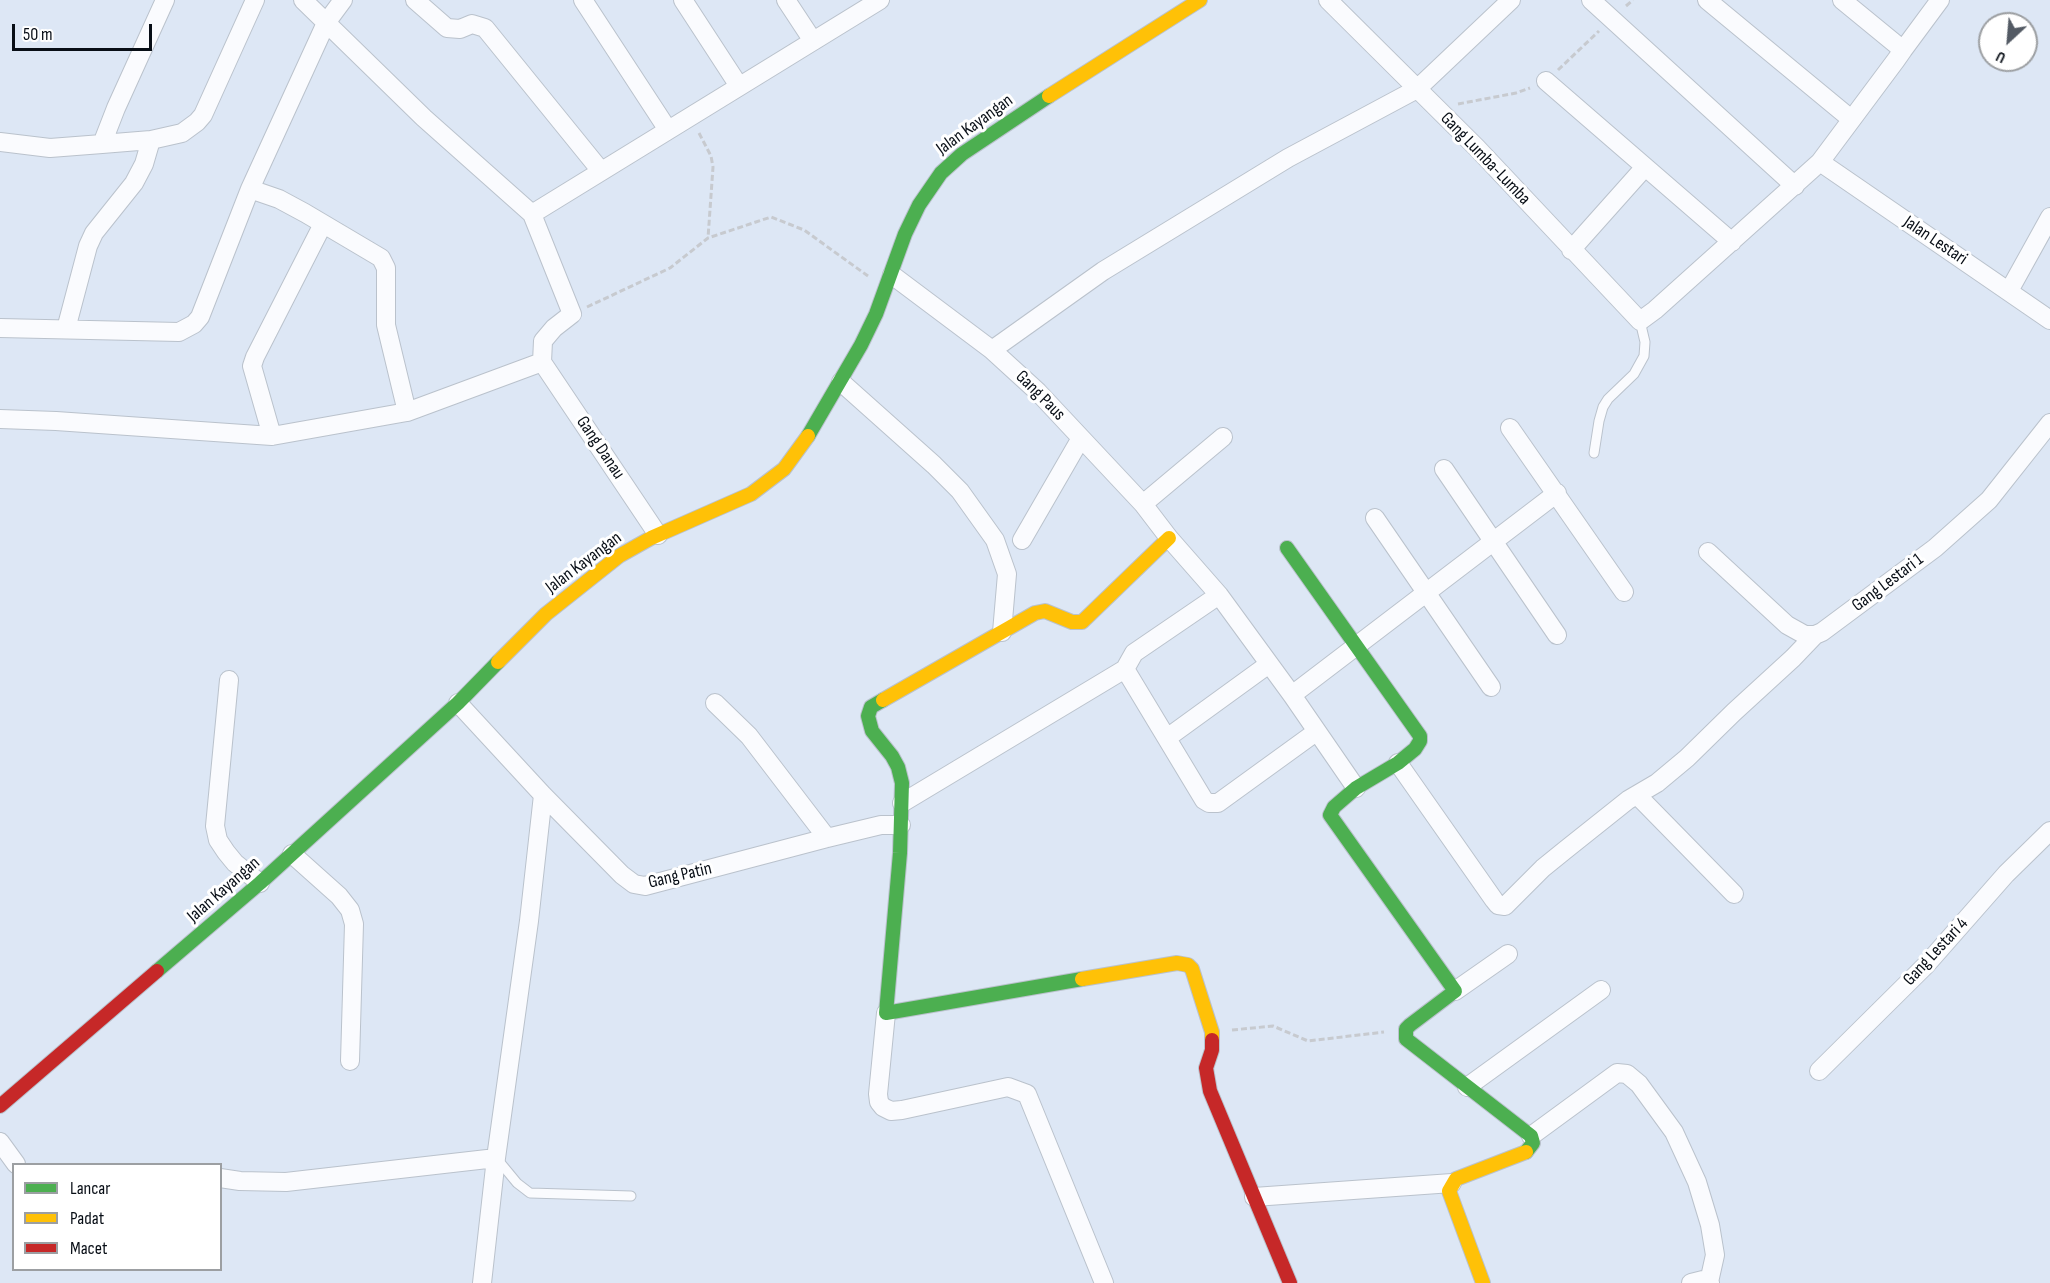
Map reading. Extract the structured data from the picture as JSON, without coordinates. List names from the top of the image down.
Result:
{
  "streets": {
    "street": [
      "Jalan Kayangan",
      "Gang Lumba-Lumba",
      "Jalan Lestari",
      "Gang Paus",
      "Gang Danau",
      "Gang Lestari 1",
      "Gang Patin",
      "Gang Lestari 4"
    ]
  },
  "crossings": [
    ["Jalan Kayangan", "Gang Paus"],
    ["Jalan Kayangan", "Gang Danau"],
    ["Jalan Kayangan", "Gang Patin"]
  ],
  "legend": ["Lancar", "Padat", "Macet"],
  "scale_bar": "50 m",
  "north": "bottom left"
}
